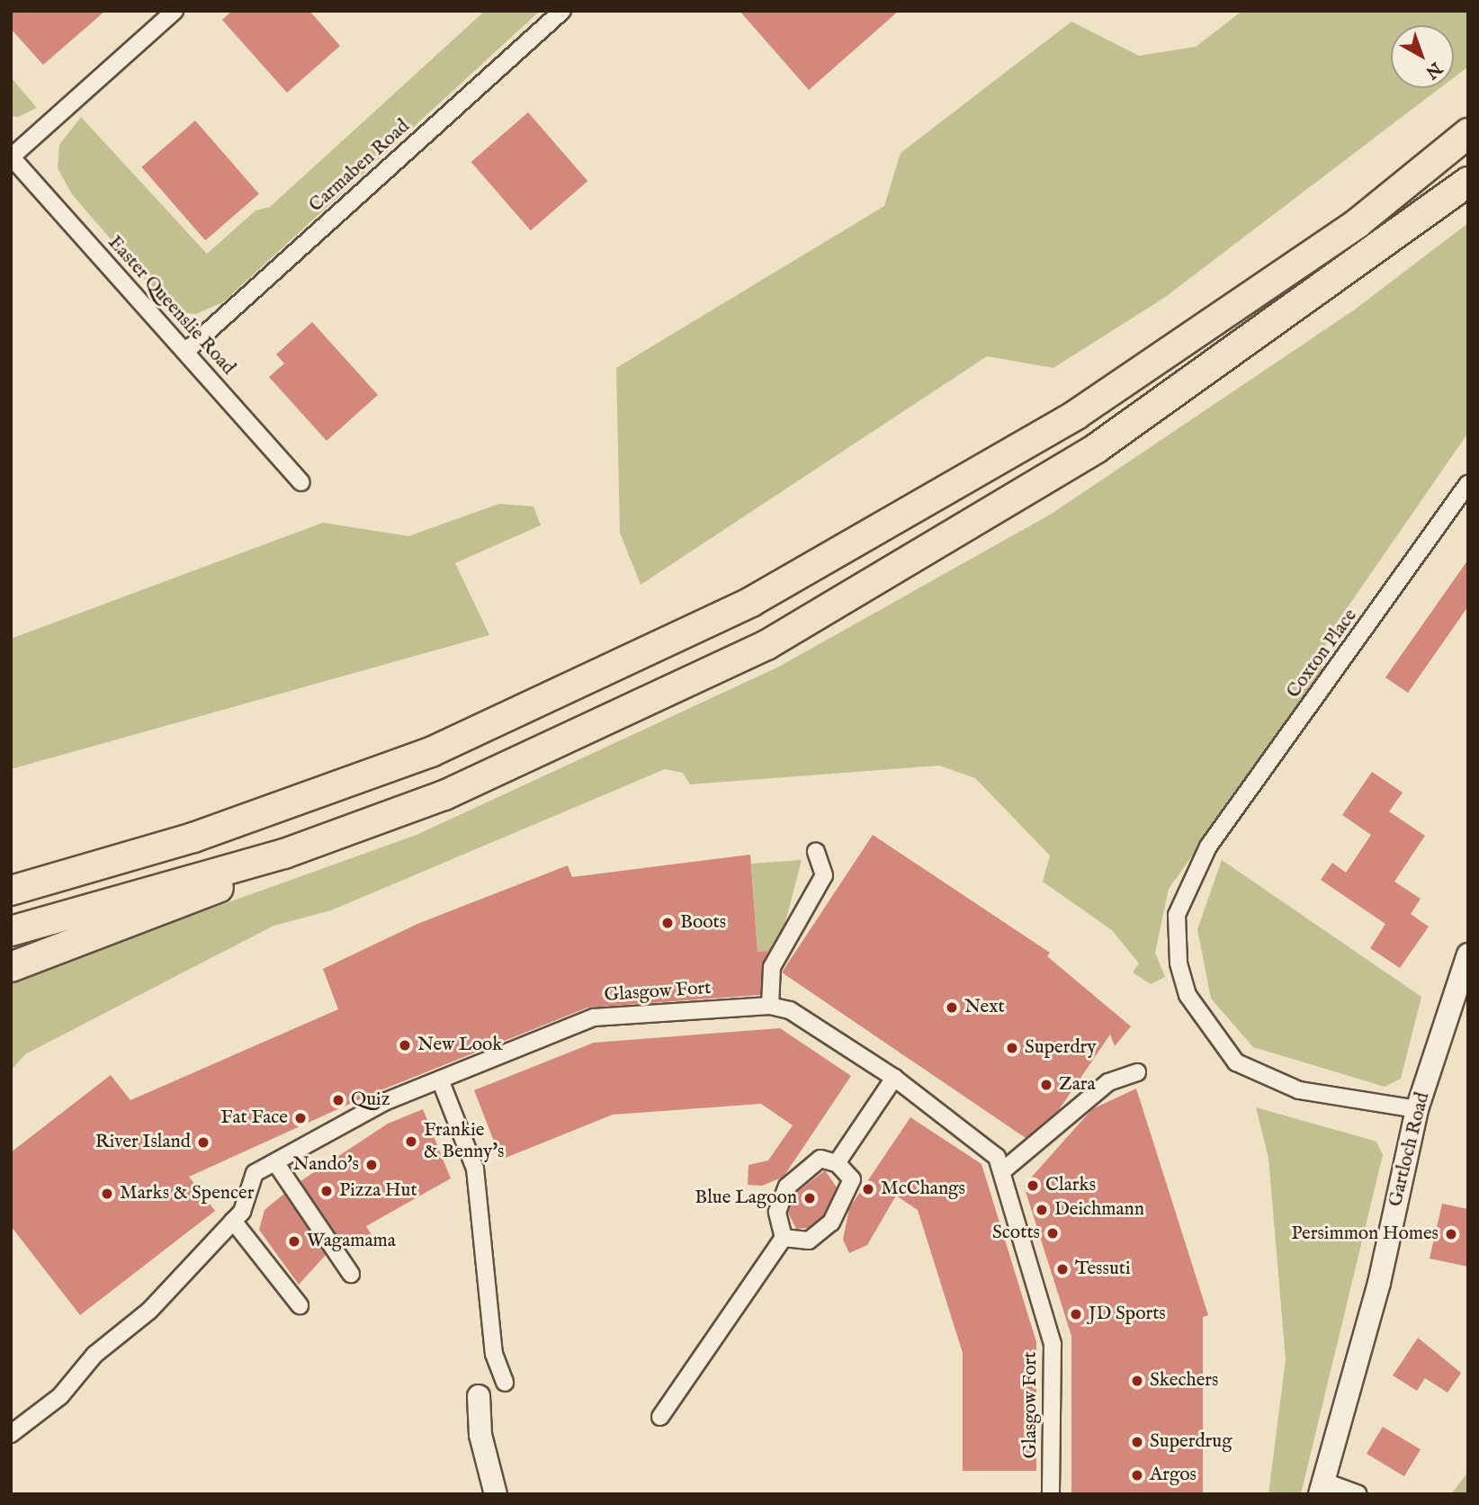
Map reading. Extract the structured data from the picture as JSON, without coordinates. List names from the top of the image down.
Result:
{
  "streets": {
    "main road": ["Gartloch Road"],
    "street": [
      "Carmaben Road",
      "Easter Queenslie Road",
      "Coxton Place",
      "Glasgow Fort"
    ]
  },
  "crossings": [
    ["Carmaben Road", "Easter Queenslie Road"],
    ["Coxton Place", "Gartloch Road"]
  ],
  "places": [
    "Boots",
    "Next",
    "New Look",
    "Superdry",
    "Zara",
    "Quiz",
    "Fat Face",
    "Frankie & Benny's",
    "River Island",
    "Nando's",
    "Clarks",
    "McChangs",
    "Pizza Hut",
    "Marks & Spencer",
    "Blue Lagoon",
    "Deichmann",
    "Scotts",
    "Persimmon Homes",
    "Wagamama",
    "Tessuti",
    "JD Sports",
    "Skechers",
    "Superdrug",
    "Argos"
  ],
  "north": "bottom right"
}
